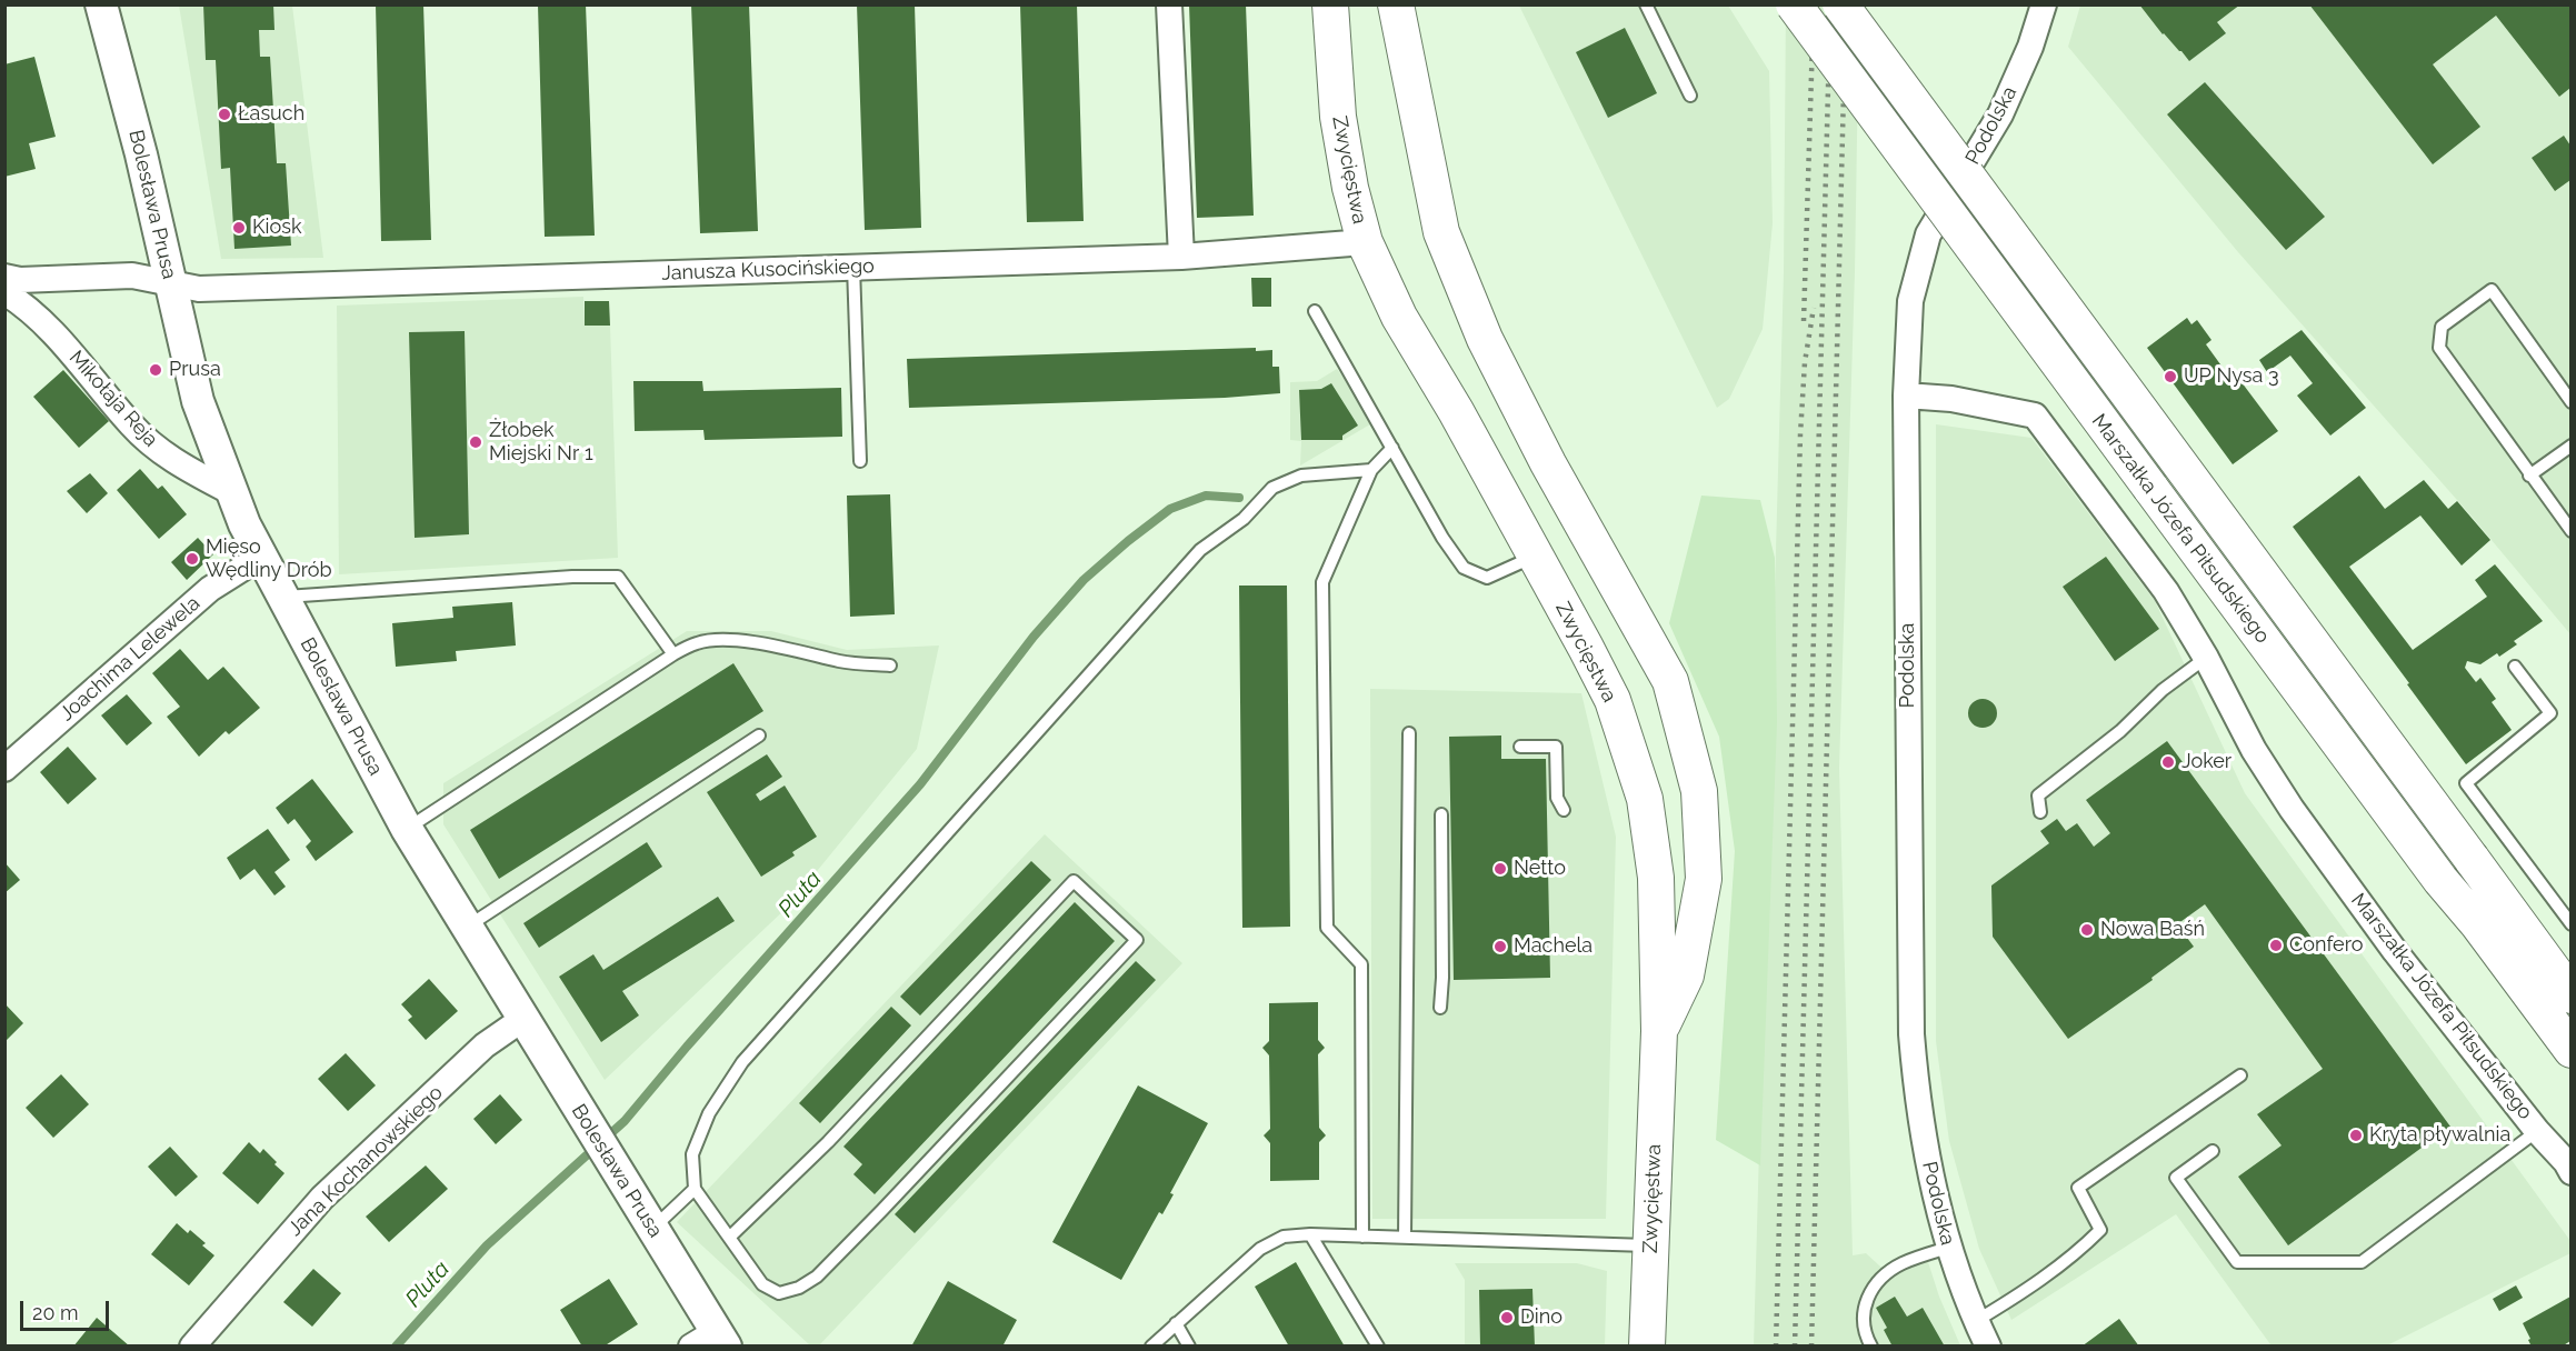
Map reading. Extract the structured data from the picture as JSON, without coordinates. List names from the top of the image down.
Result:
{
  "streets": {
    "main road": ["Zwycięstwa", "Marszałka Józefa Piłsudskiego"],
    "street": [
      "Podolska",
      "Bolesława Prusa",
      "Janusza Kusocińskiego",
      "Mikołaja Reja",
      "Joachima Lelewela",
      "Jana Kochanowskiego"
    ]
  },
  "crossings": [
    ["Podolska", "Marszałka Józefa Piłsudskiego"],
    ["Zwycięstwa", "Janusza Kusocińskiego"],
    ["Bolesława Prusa", "Janusza Kusocińskiego"],
    ["Bolesława Prusa", "Mikołaja Reja"],
    ["Bolesława Prusa", "Joachima Lelewela"],
    ["Bolesława Prusa", "Jana Kochanowskiego"]
  ],
  "water": ["Pluta"],
  "places": [
    "Łasuch",
    "Kiosk",
    "Prusa",
    "UP Nysa 3",
    "Żłobek Miejski Nr 1",
    "Mięso Wędliny Drób",
    "Joker",
    "Netto",
    "Nowa Baśń",
    "Confero",
    "Machela",
    "Kryta pływalnia",
    "Dino"
  ],
  "scale_bar": "20 m"
}
